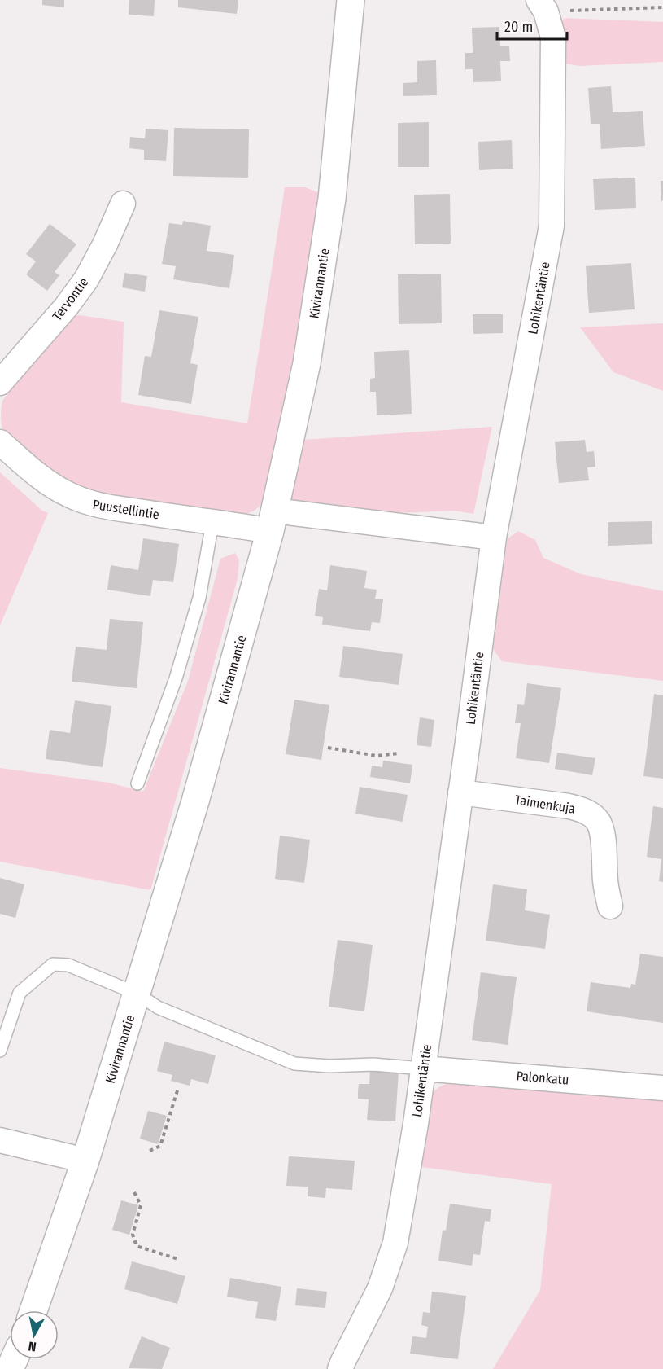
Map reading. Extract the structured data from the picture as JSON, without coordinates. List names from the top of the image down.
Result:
{
  "streets": {
    "street": [
      "Kivirannantie",
      "Lohikentäntie",
      "Tervontie",
      "Puustellintie",
      "Taimenkuja",
      "Palonkatu"
    ]
  },
  "crossings": [
    ["Kivirannantie", "Puustellintie"],
    ["Lohikentäntie", "Puustellintie"],
    ["Lohikentäntie", "Taimenkuja"],
    ["Lohikentäntie", "Palonkatu"]
  ],
  "scale_bar": "20 m",
  "north": "bottom"
}
